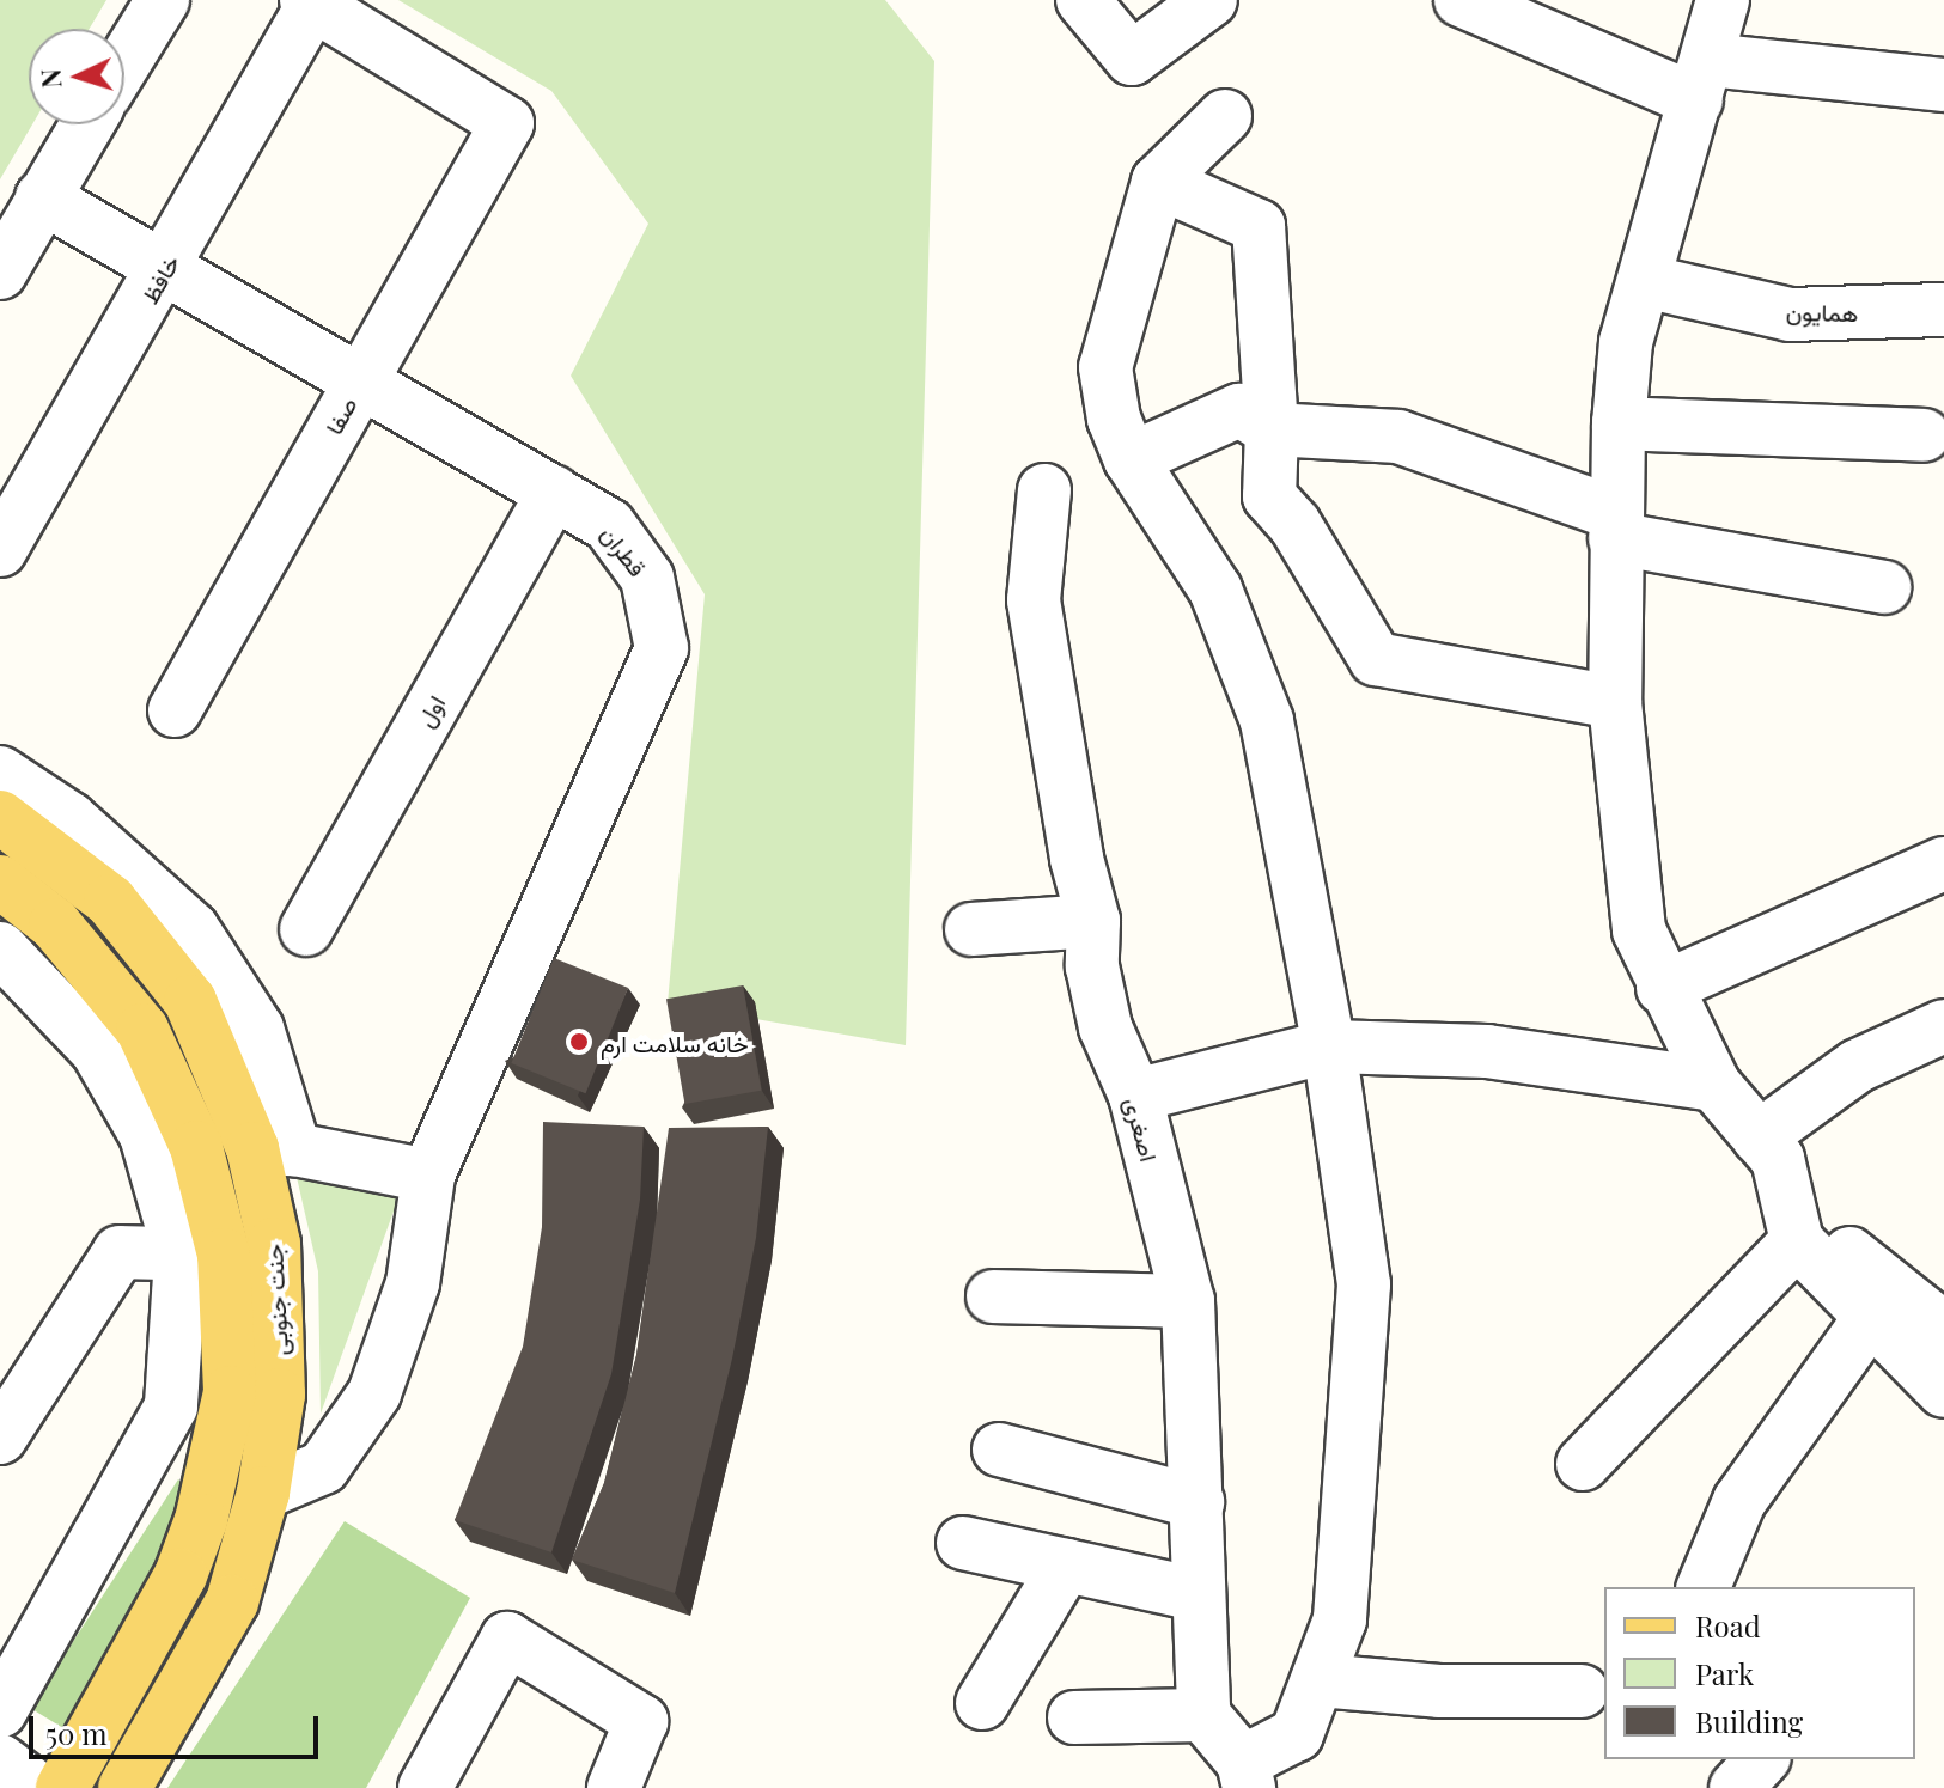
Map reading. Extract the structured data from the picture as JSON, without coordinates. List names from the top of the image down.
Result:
{
  "streets": {
    "main road": ["جنت جنوبی"],
    "street": [
      "خافظ",
      "همایون",
      "صفا",
      "قطران",
      "اول",
      "اصغری"
    ]
  },
  "crossings": [
    ["خافظ", "صفا"],
    ["خافظ", "قطران"],
    ["صفا", "قطران"],
    ["قطران", "اول"],
    ["قطران", "جنت جنوبی"]
  ],
  "places": ["خانه سلامت ارم"],
  "legend": ["Road", "Park", "Building"],
  "scale_bar": "50 m",
  "north": "left"
}
